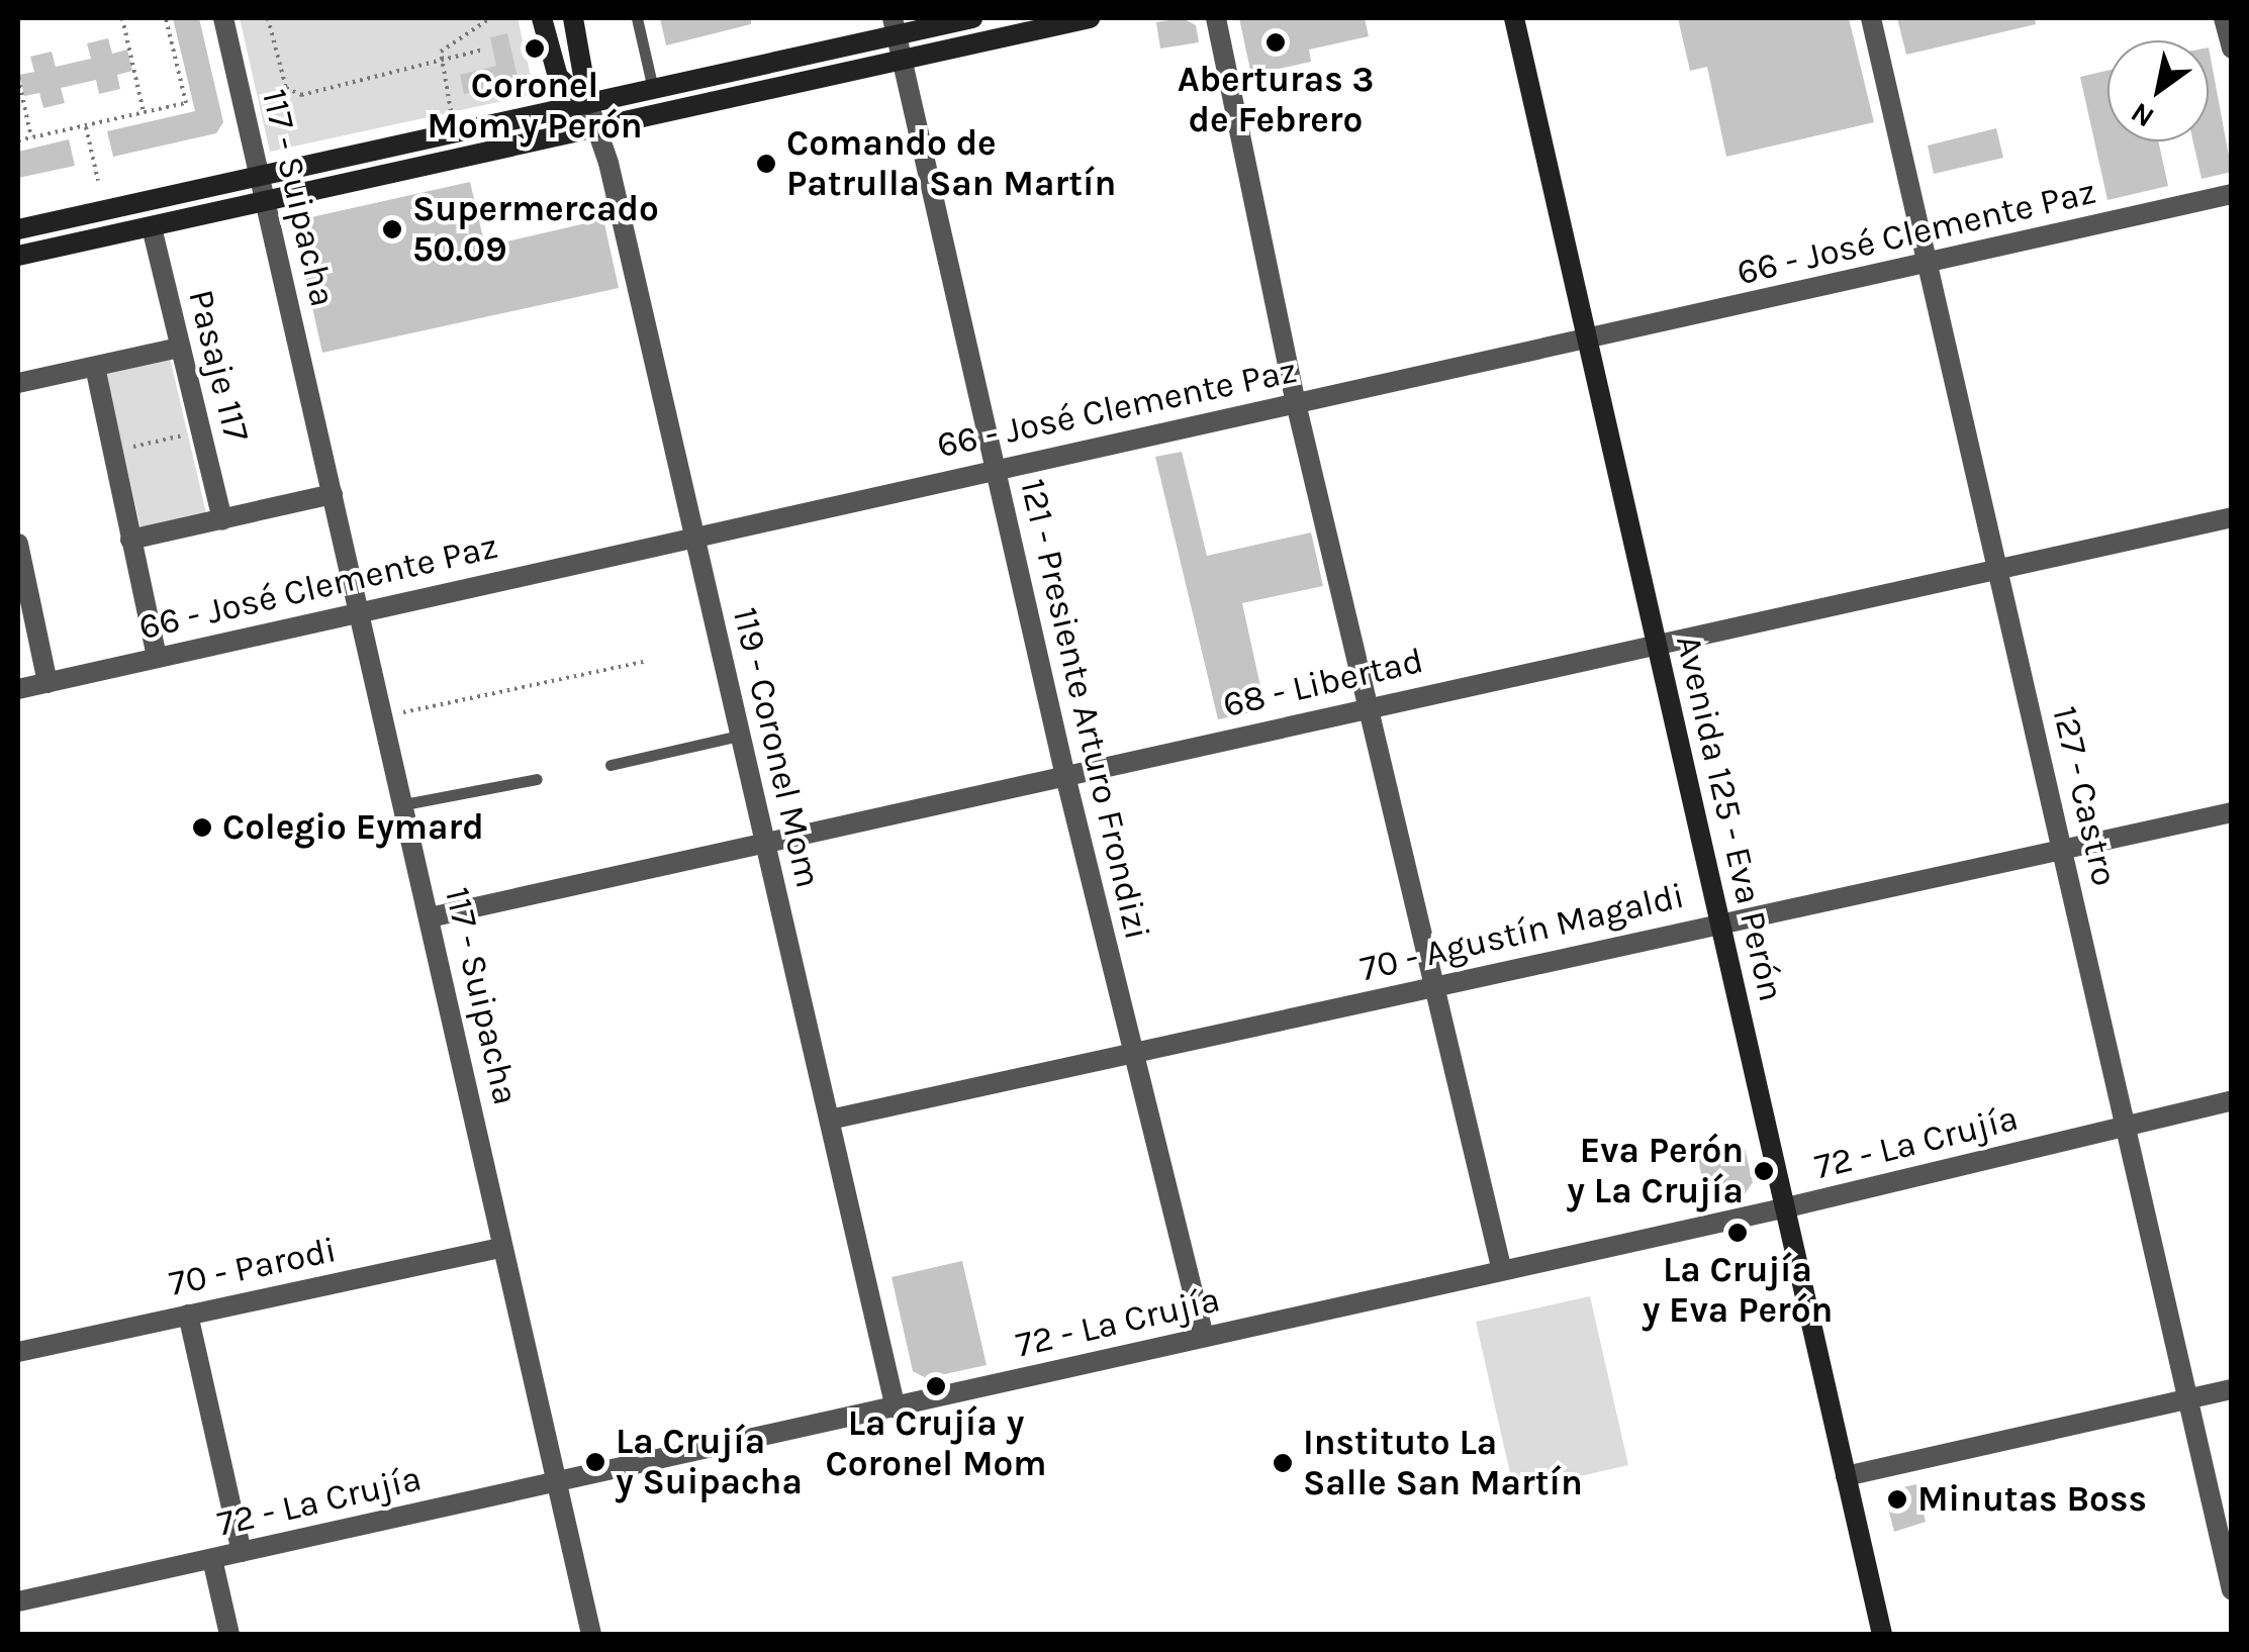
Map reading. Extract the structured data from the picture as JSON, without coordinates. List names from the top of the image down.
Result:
{
  "streets": {
    "main road": ["119 - Coronel Mom", "Avenida 125 - Eva Perón"],
    "street": [
      "117 - Suipacha",
      "66 - José Clemente Paz",
      "Pasaje 117",
      "68 - Libertad",
      "121 - Presiente Arturo Frondizi",
      "127 - Castro",
      "70 - Agustín Magaldi",
      "72 - La Crujía",
      "70 - Parodi"
    ]
  },
  "crossings": [
    ["117 - Suipacha", "66 - José Clemente Paz"],
    ["117 - Suipacha", "68 - Libertad"],
    ["117 - Suipacha", "72 - La Crujía"],
    ["117 - Suipacha", "70 - Parodi"],
    ["66 - José Clemente Paz", "121 - Presiente Arturo Frondizi"],
    ["66 - José Clemente Paz", "119 - Coronel Mom"],
    ["66 - José Clemente Paz", "127 - Castro"],
    ["66 - José Clemente Paz", "Avenida 125 - Eva Perón"],
    ["68 - Libertad", "121 - Presiente Arturo Frondizi"],
    ["68 - Libertad", "119 - Coronel Mom"],
    ["68 - Libertad", "127 - Castro"],
    ["68 - Libertad", "Avenida 125 - Eva Perón"],
    ["121 - Presiente Arturo Frondizi", "70 - Agustín Magaldi"],
    ["121 - Presiente Arturo Frondizi", "72 - La Crujía"],
    ["119 - Coronel Mom", "70 - Agustín Magaldi"],
    ["119 - Coronel Mom", "72 - La Crujía"],
    ["127 - Castro", "70 - Agustín Magaldi"],
    ["127 - Castro", "72 - La Crujía"],
    ["Avenida 125 - Eva Perón", "70 - Agustín Magaldi"],
    ["Avenida 125 - Eva Perón", "72 - La Crujía"]
  ],
  "places": [
    "Aberturas 3 de Febrero",
    "Coronel Mom y Perón",
    "Comando de Patrulla San Martín",
    "Supermercado 50.09",
    "Colegio Eymard",
    "Eva Perón y La Crujía",
    "La Crujía y Eva Perón",
    "La Crujía y Coronel Mom",
    "La Crujía y Suipacha",
    "Instituto La Salle San Martín",
    "Minutas Boss"
  ],
  "north": "bottom left"
}
